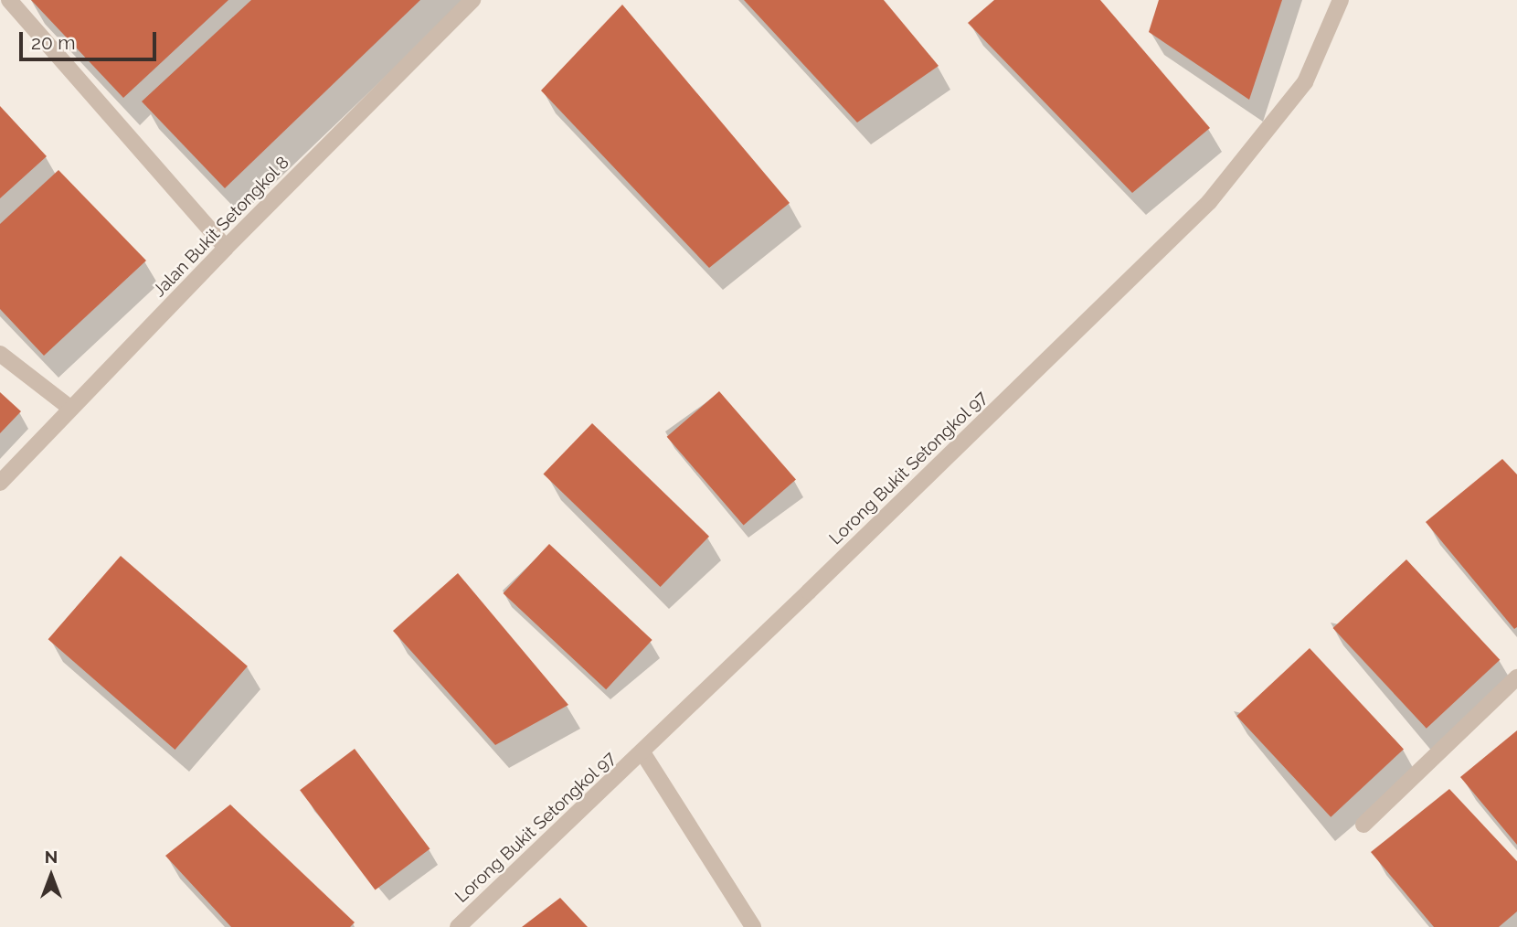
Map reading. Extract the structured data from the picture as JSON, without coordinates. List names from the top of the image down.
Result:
{
  "streets": {
    "street": ["Jalan Bukit Setongkol 8", "Lorong Bukit Setongkol 97"]
  },
  "scale_bar": "20 m",
  "north": "top"
}
